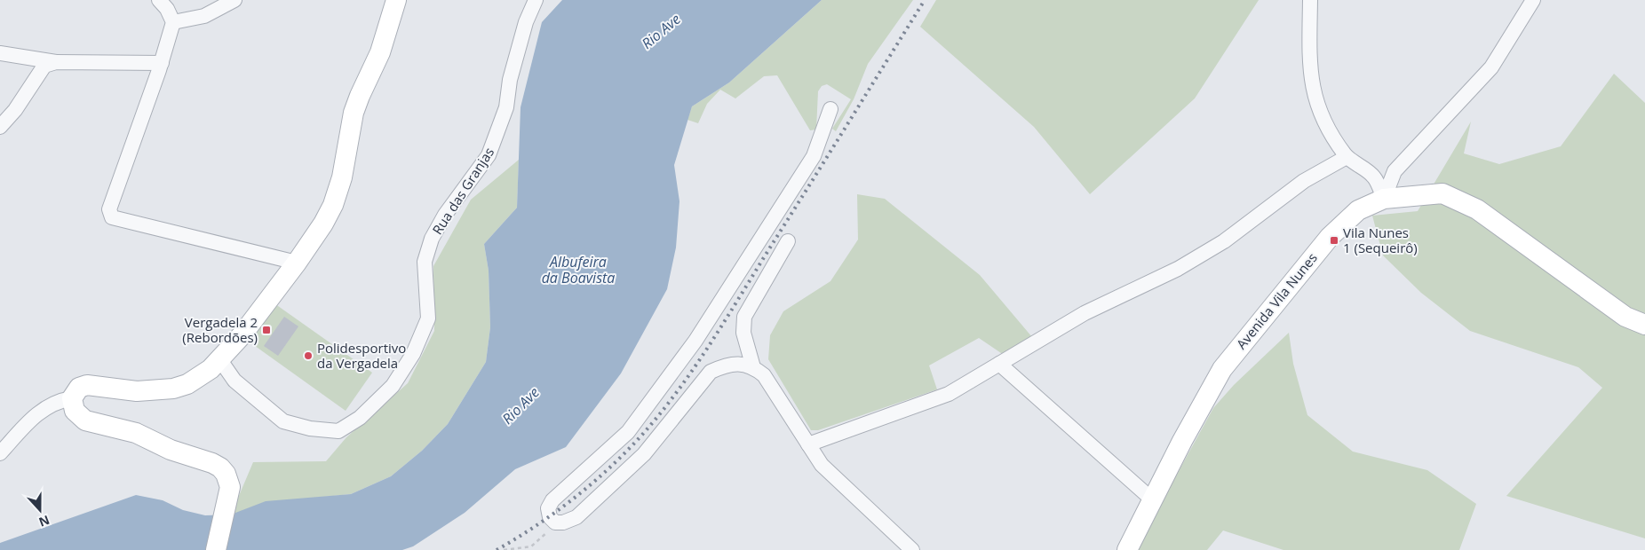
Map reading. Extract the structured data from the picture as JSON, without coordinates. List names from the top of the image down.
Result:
{
  "streets": {
    "main road": ["Avenida Vila Nunes"],
    "street": ["Rua das Granjas"]
  },
  "water": ["Rio Ave", "Albufeira da Boavista"],
  "places": {
    "transit": ["Vila Nunes 1 (Sequeirô)", "Vergadela 2 (Rebordões)"],
    "other": ["Polidesportivo da Vergadela"]
  },
  "north": "bottom"
}
